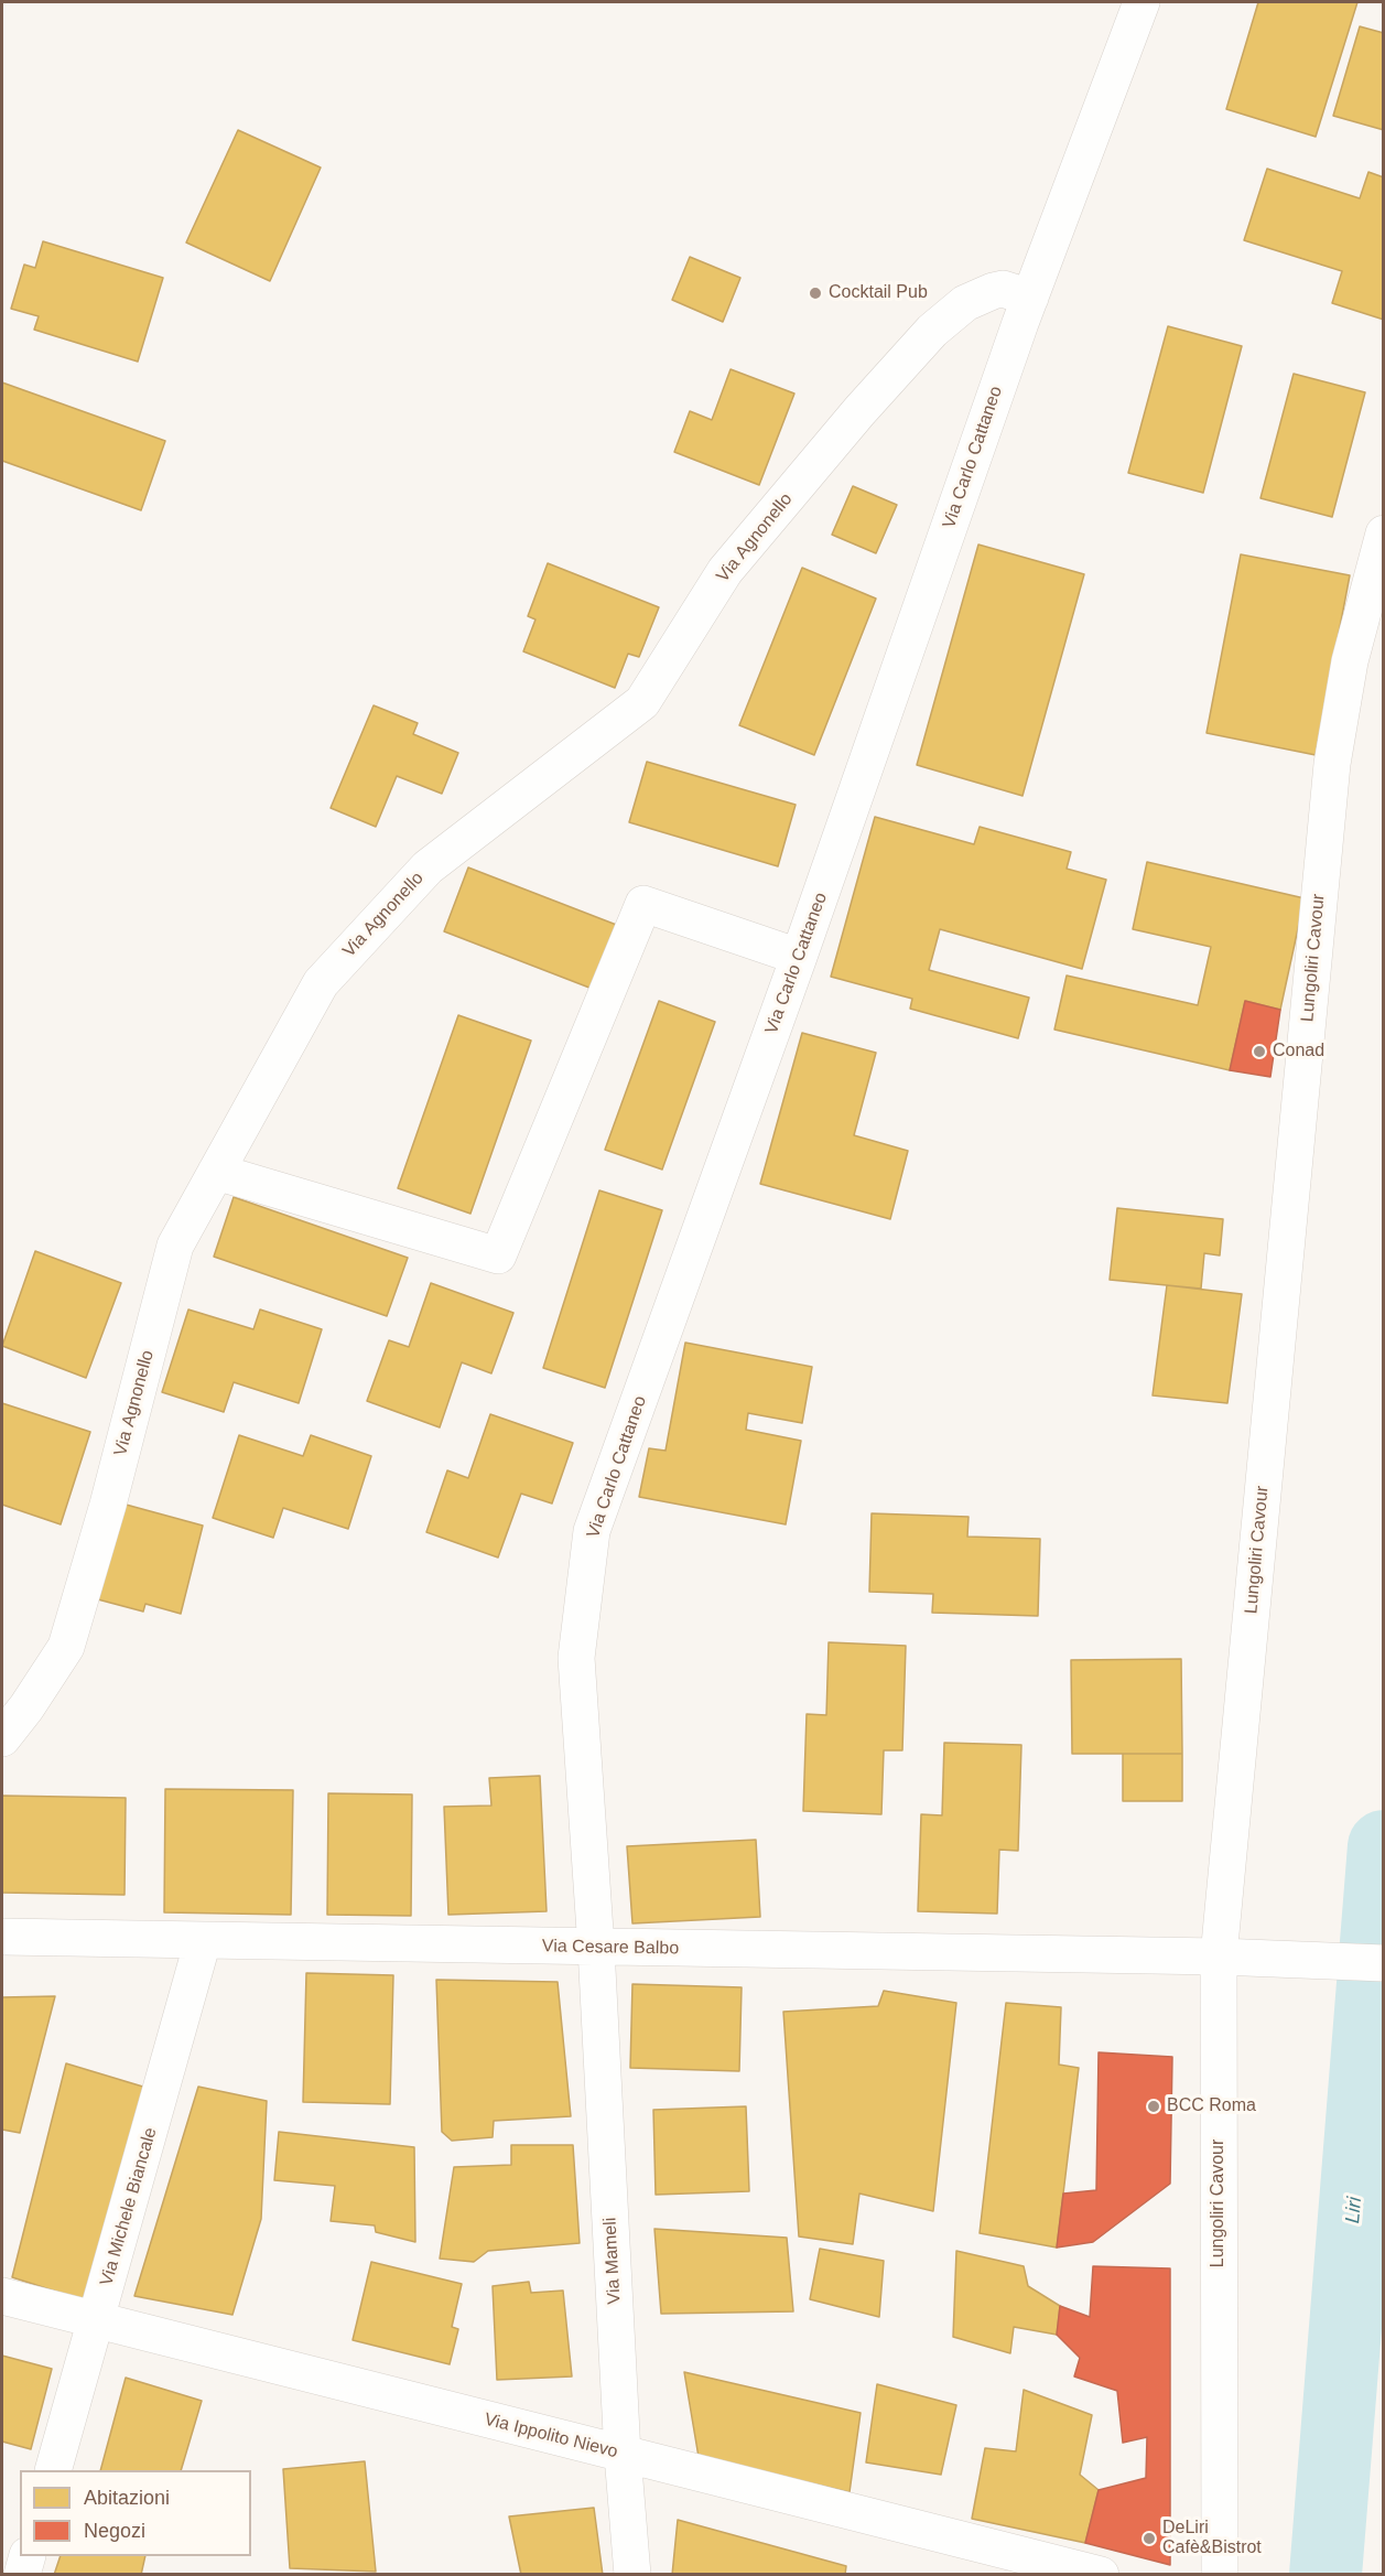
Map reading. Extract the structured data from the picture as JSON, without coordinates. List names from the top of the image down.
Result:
{
  "streets": {
    "street": [
      "Via Carlo Cattaneo",
      "Via Agnonello",
      "Lungoliri Cavour",
      "Via Cesare Balbo",
      "Via Michele Biancale",
      "Via Mameli",
      "Via Ippolito Nievo"
    ]
  },
  "crossings": [
    ["Via Carlo Cattaneo", "Via Agnonello"],
    ["Via Carlo Cattaneo", "Via Cesare Balbo"],
    ["Via Carlo Cattaneo", "Via Mameli"],
    ["Lungoliri Cavour", "Via Cesare Balbo"],
    ["Via Cesare Balbo", "Via Michele Biancale"],
    ["Via Cesare Balbo", "Via Mameli"],
    ["Via Michele Biancale", "Via Ippolito Nievo"],
    ["Via Mameli", "Via Ippolito Nievo"]
  ],
  "water": ["Liri"],
  "places": [
    "Cocktail Pub",
    "Conad",
    "BCC Roma",
    "DeLiri Cafè&Bistrot"
  ],
  "legend": ["Abitazioni", "Negozi"]
}
